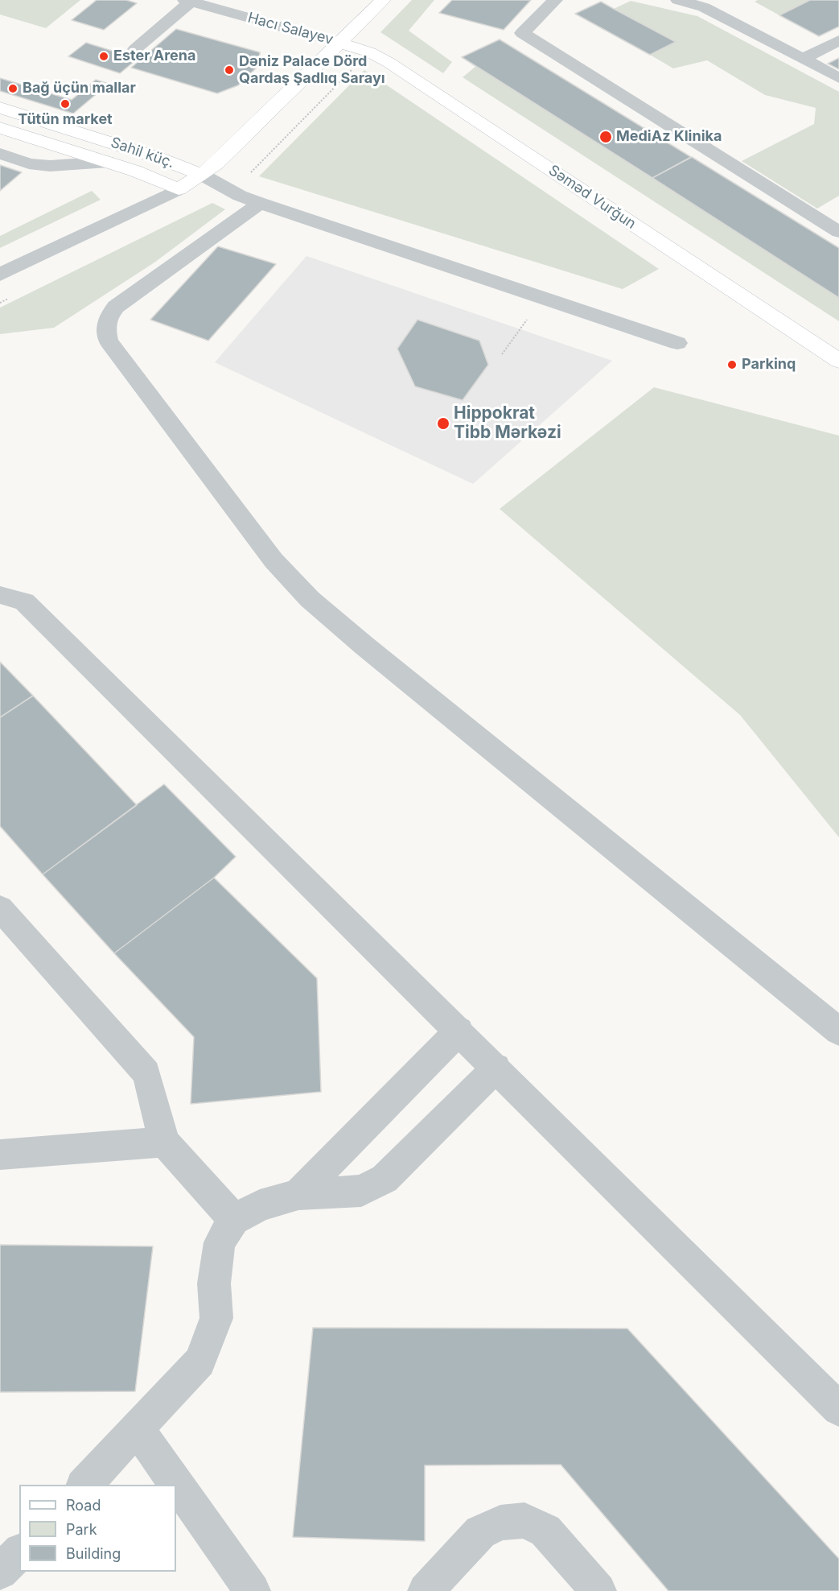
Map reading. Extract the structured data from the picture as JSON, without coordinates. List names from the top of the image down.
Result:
{
  "streets": {
    "main road": ["Sahil küç.", "Səməd Vurğun"],
    "street": ["Hacı Salayev"]
  },
  "crossings": [
    ["Hacı Salayev", "Səməd Vurğun"]
  ],
  "places": [
    "Ester Arena",
    "Dəniz Palace Dörd Qardaş Şadlıq Sarayı",
    "Bağ üçün mallar",
    "Tütün market",
    "MediAz Klinika",
    "Parkinq",
    "Hippokrat Tibb Mərkəzi"
  ],
  "legend": ["Road", "Park", "Building"]
}
